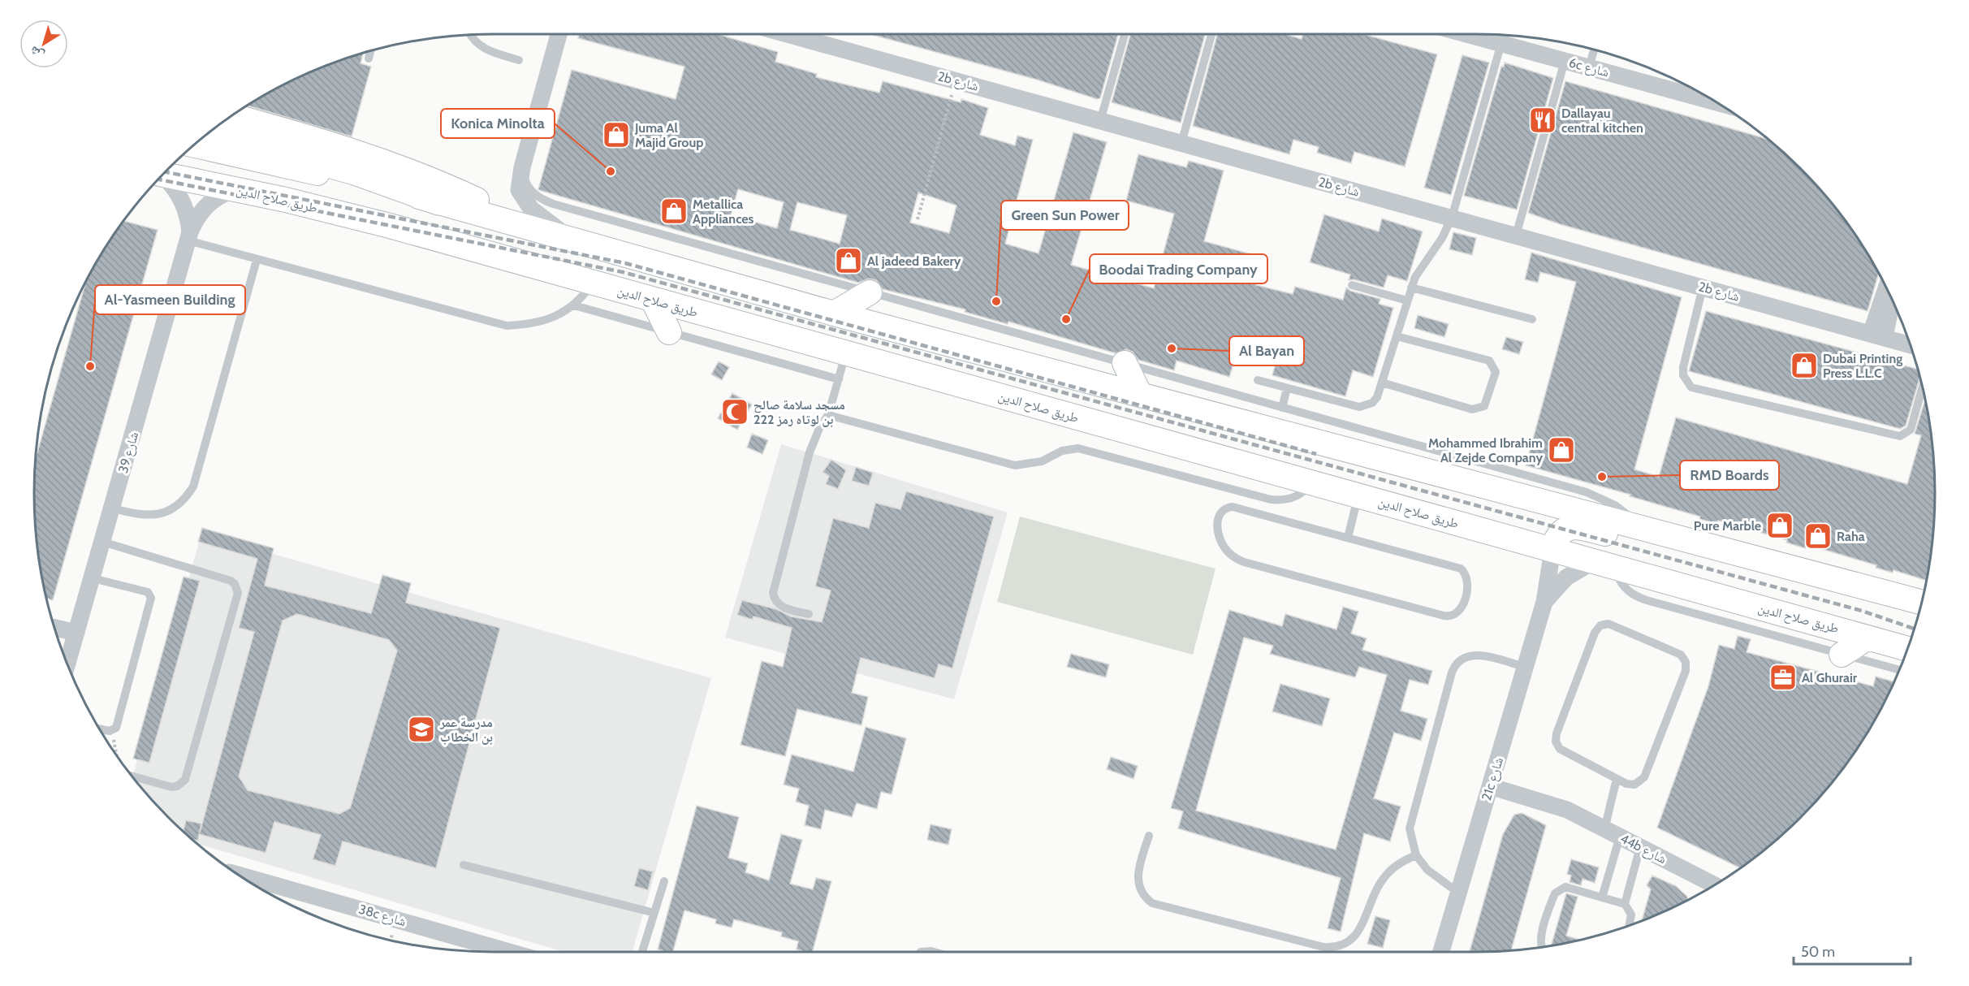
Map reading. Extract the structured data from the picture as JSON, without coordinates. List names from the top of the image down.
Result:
{
  "streets": {
    "main road": ["طريق صلاح الدين"],
    "street": [
      "6c شارع",
      "2b شارع",
      "شارع 39",
      "21c شارع",
      "44b شارع",
      "38c شارع"
    ]
  },
  "crossings": [
    ["طريق صلاح الدين", "شارع 39"],
    ["طريق صلاح الدين", "21c شارع"],
    ["21c شارع", "44b شارع"]
  ],
  "places": {
    "restaurant": ["Dallayau central kitchen"],
    "shop": [
      "Juma Al Majid Group",
      "Metallica Appliances",
      "Al jadeed Bakery",
      "Dubai Printing Press L.L.C",
      "Mohammed Ibrahim Al Zejde Company",
      "Pure Marble",
      "Raha"
    ],
    "other": [
      "Konica Minolta",
      "Green Sun Power",
      "Boodai Trading Company",
      "Al Bayan",
      "Al-Yasmeen Building",
      "RMD Boards"
    ],
    "mosque": ["مسجد سلامة صالح بن لوتاه رمز 222"],
    "office": ["Al Ghurair"],
    "school or university": ["مدرسة عمر بن الخطاب"]
  },
  "scale_bar": "50 m",
  "north": "bottom left"
}
